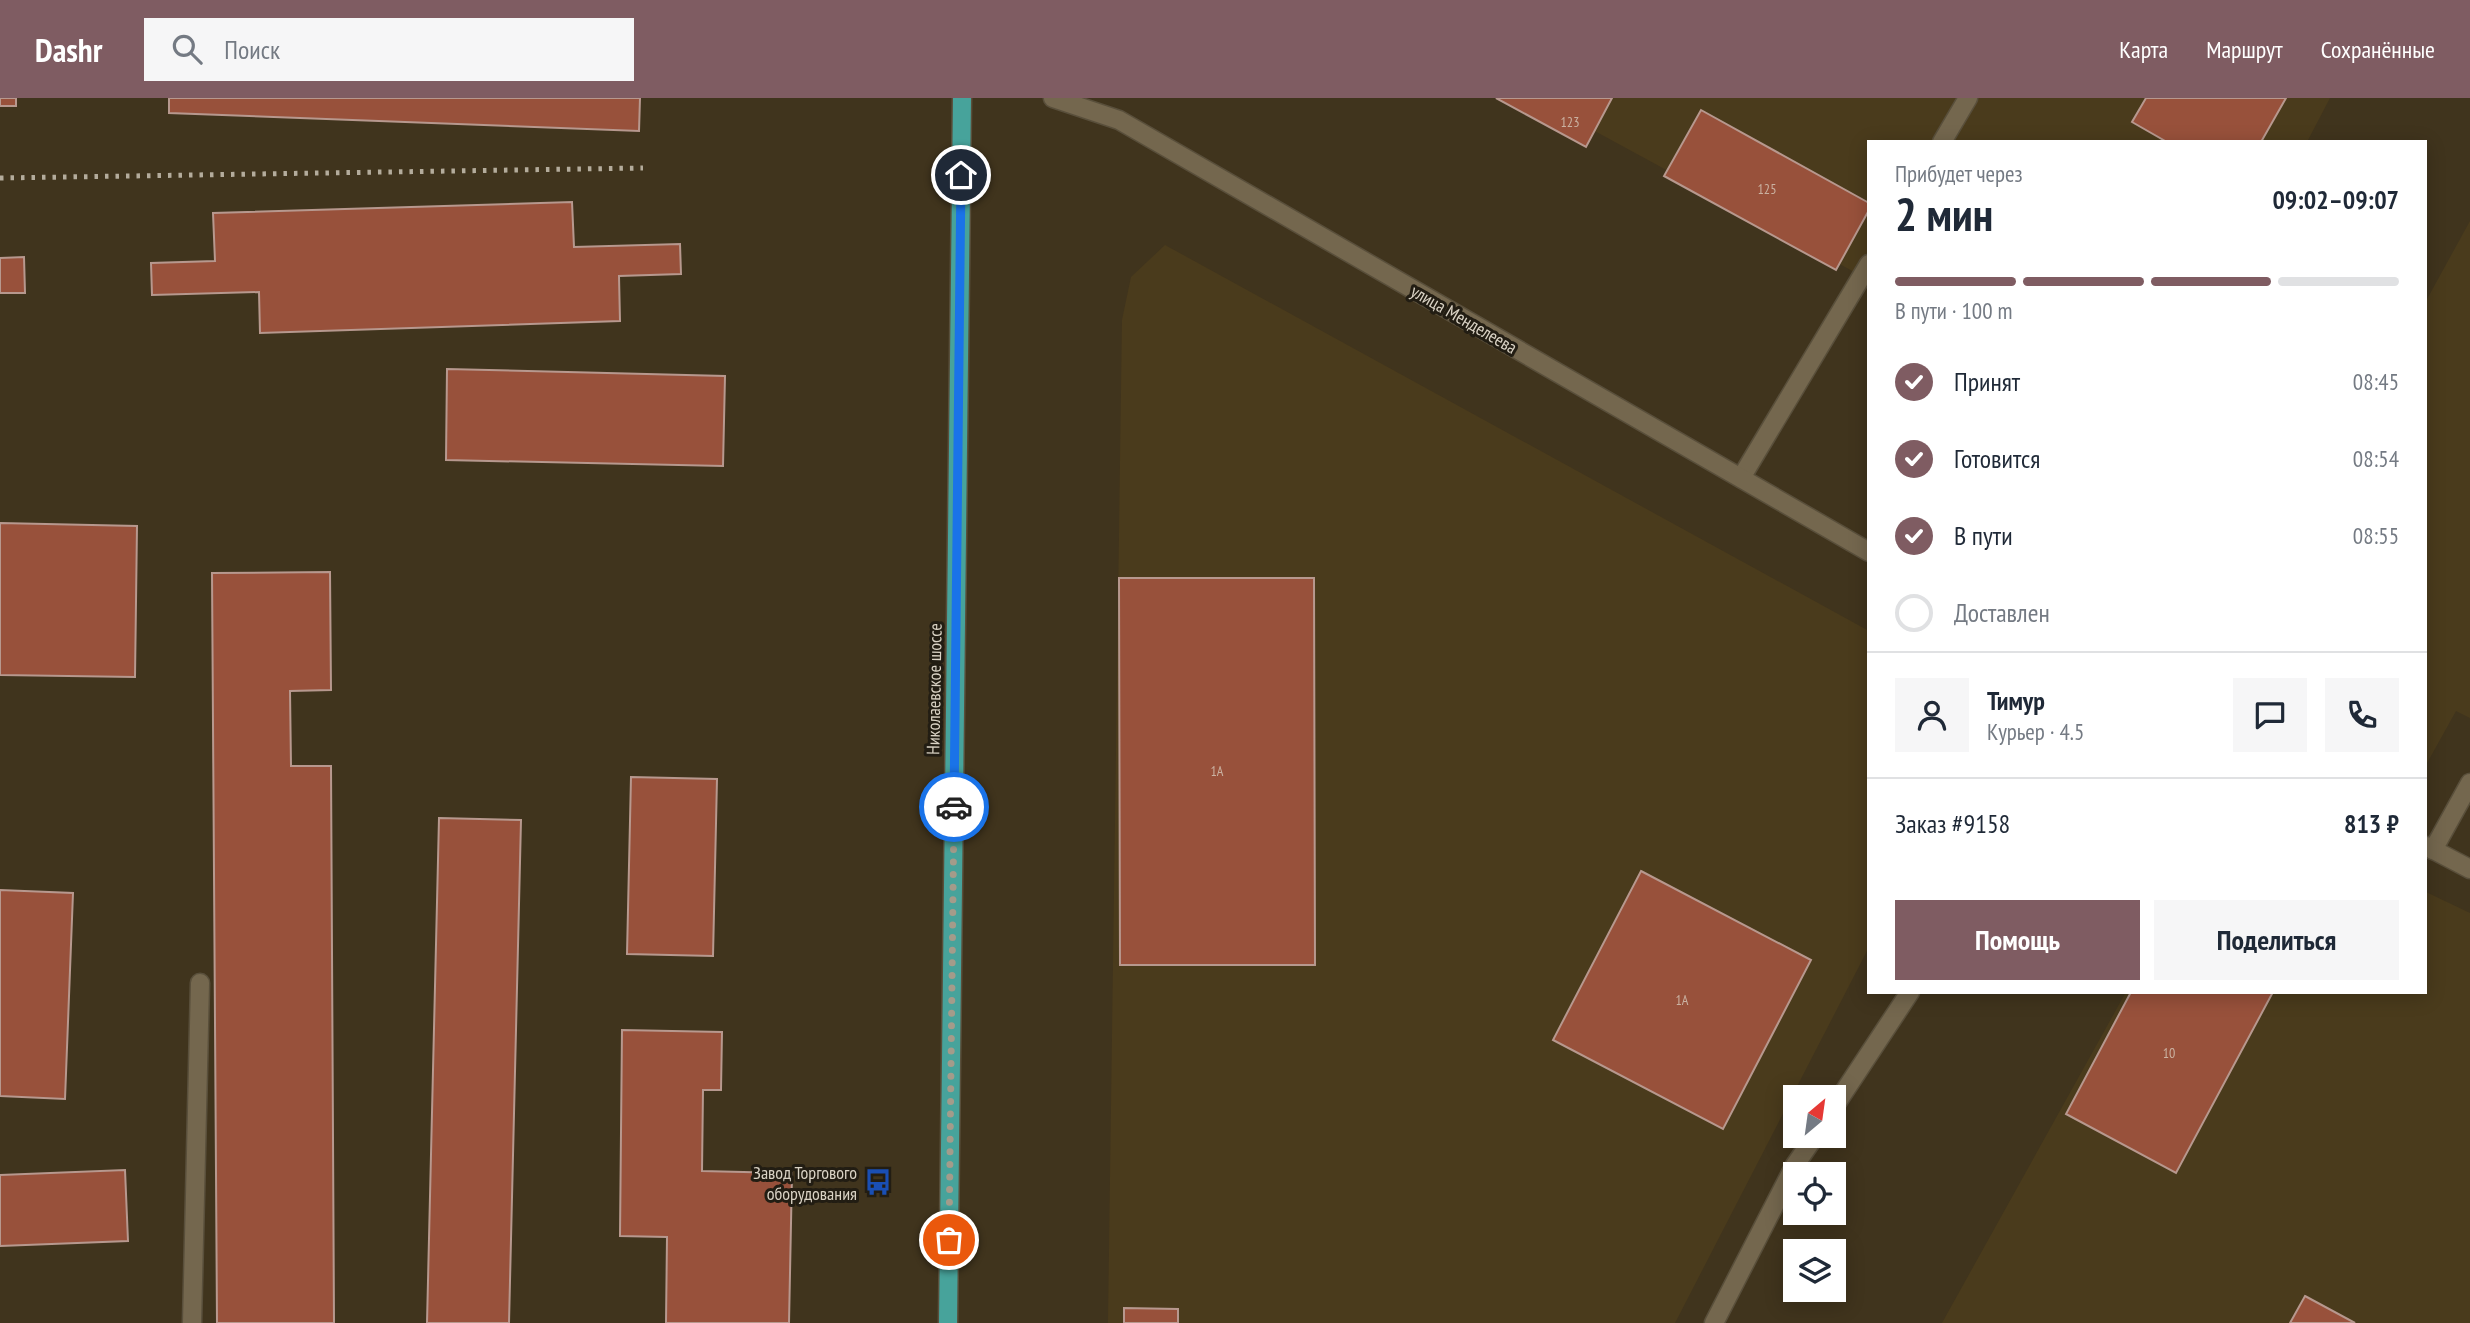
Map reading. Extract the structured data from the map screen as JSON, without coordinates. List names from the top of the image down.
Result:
{
  "streets": {
    "main road": ["Николаевское шоссе"],
    "street": ["улица Менделеева"]
  },
  "places": {
    "bus stop": ["Завод Торгового оборудования"]
  },
  "house_numbers": [
    "123",
    "125",
    "1А",
    "1А",
    "10"
  ],
  "north": "top right",
  "page": {
    "header": "Dashr",
    "search": "Поиск",
    "nav": ["Карта", "Маршрут", "Сохранённые"],
    "heading": ["2 мин", "Прибудет через", "09:02–09:07"],
    "panel": [
      "Тимур",
      "Курьер · 4.5",
      "Заказ #9158",
      "813 ₽"
    ],
    "bar": "В пути · 100 m",
    "list": [
      ["Принят", "08:45"],
      ["Готовится", "08:54"],
      ["В пути", "08:55"],
      "Доставлен"
    ],
    "buttons": ["Помощь", "Поделиться"]
  }
}
